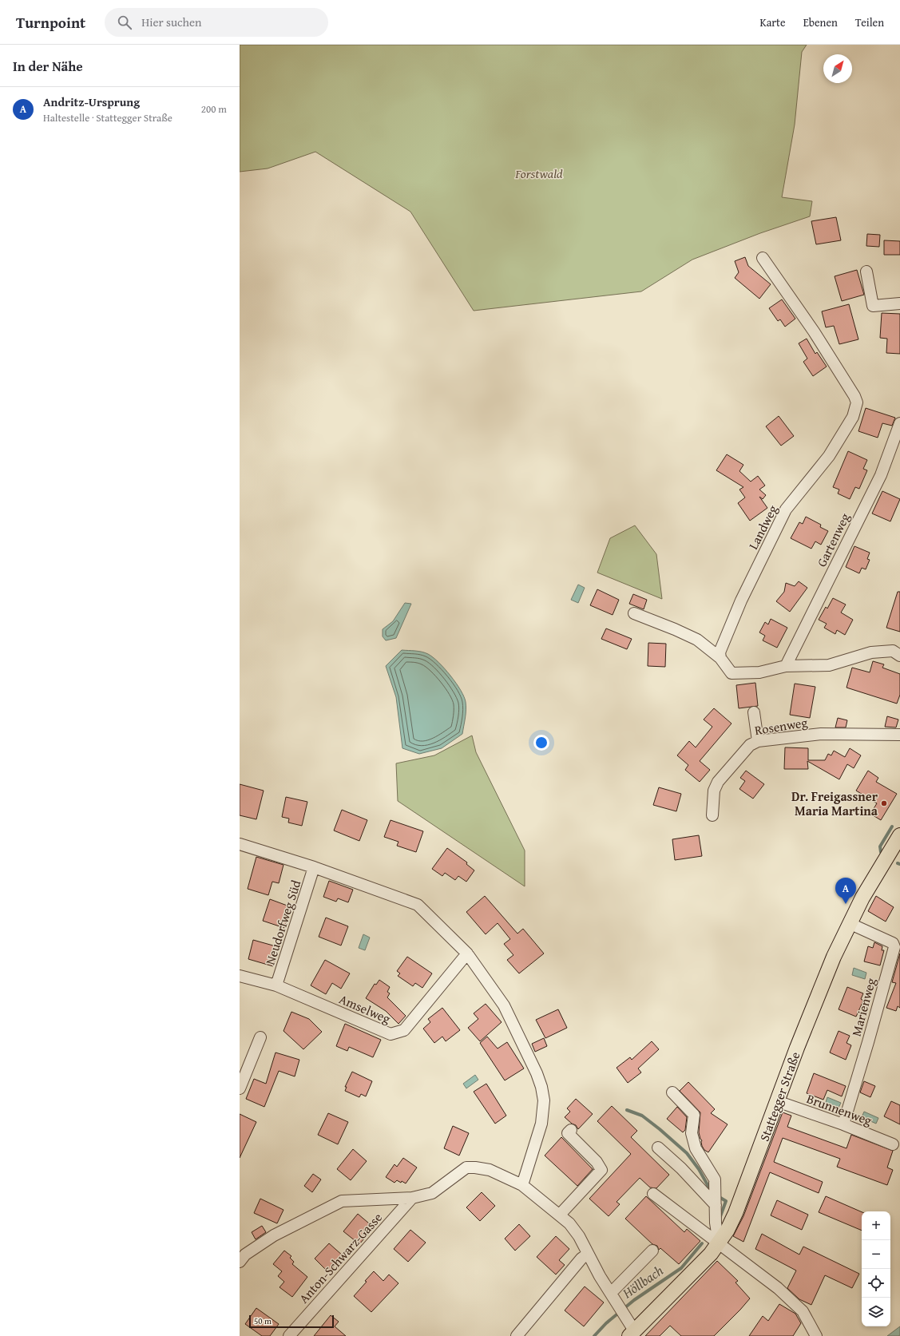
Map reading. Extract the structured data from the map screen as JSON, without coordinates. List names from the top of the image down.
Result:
{
  "streets": {
    "main road": ["Stattegger Straße"],
    "street": [
      "Landweg",
      "Gartenweg",
      "Rosenweg",
      "Neudorfweg Süd",
      "Marienweg",
      "Amselweg",
      "Brunnenweg",
      "Anton-Schwarz-Gasse"
    ]
  },
  "crossings": [
    ["Neudorfweg Süd", "Amselweg"],
    ["Marienweg", "Stattegger Straße"],
    ["Marienweg", "Brunnenweg"],
    ["Stattegger Straße", "Brunnenweg"]
  ],
  "water": ["Höllbach"],
  "parks": ["Forstwald"],
  "places": ["Dr. Freigassner Maria Martina"],
  "scale_bar": "50 m",
  "north": "top right",
  "page": {
    "header": "Turnpoint",
    "search": "Hier suchen",
    "nav": ["Karte", "Ebenen", "Teilen"],
    "heading": "In der Nähe",
    "list": [
      {
        "mark": "A",
        "name": "Andritz-Ursprung",
        "note": "Haltestelle · Stattegger Straße",
        "value": "200 m"
      }
    ],
    "pins": "A",
    "map_buttons": ["+", "−"],
    "scale": "50 m"
  }
}
